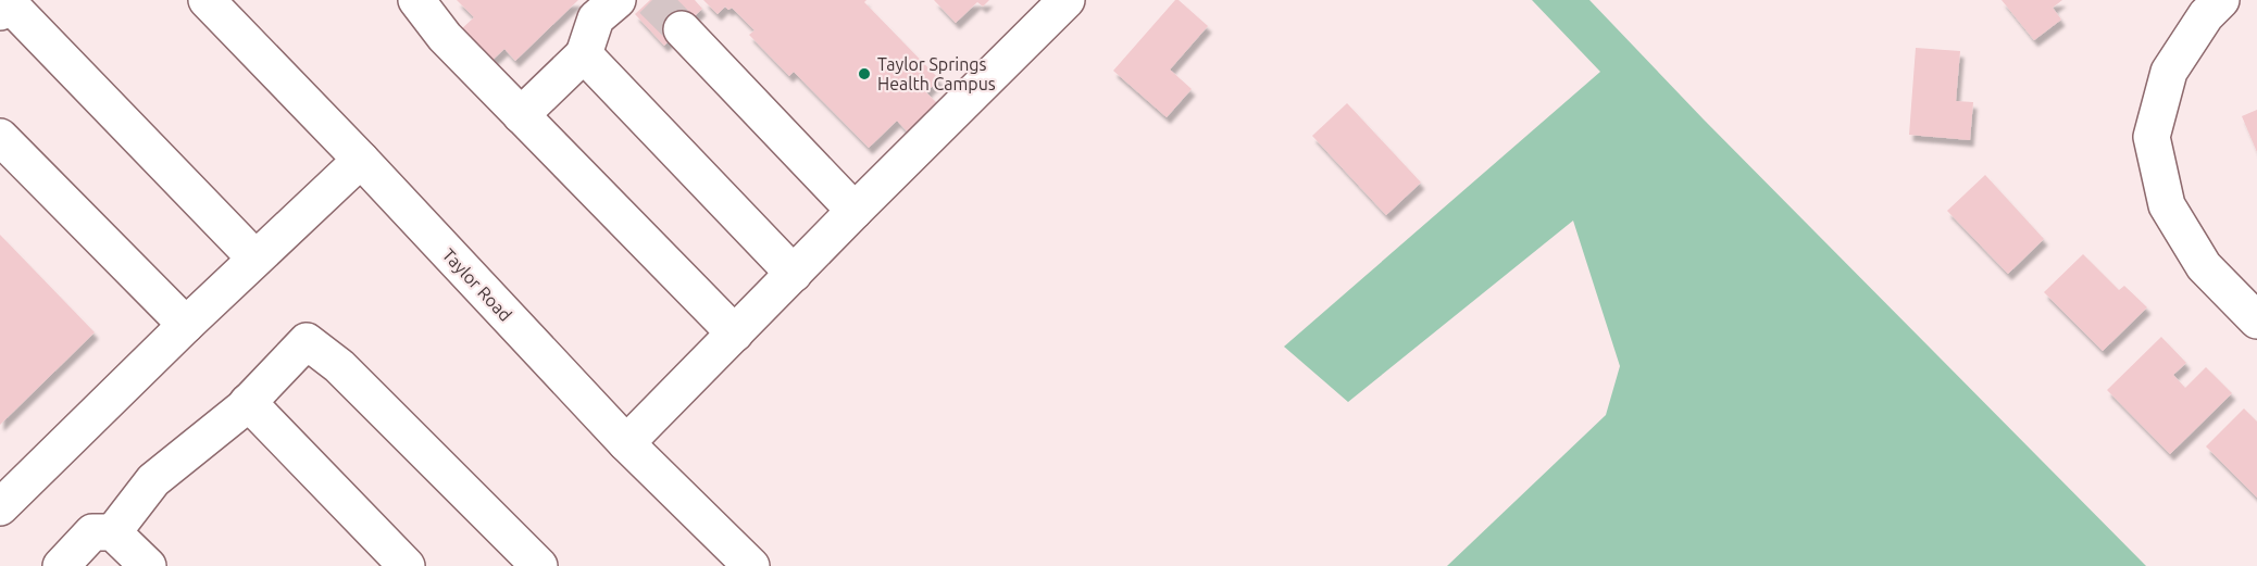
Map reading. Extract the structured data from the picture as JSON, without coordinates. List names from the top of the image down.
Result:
{
  "streets": {
    "main road": ["Taylor Road"]
  },
  "places": ["Taylor Springs Health Campus"]
}
